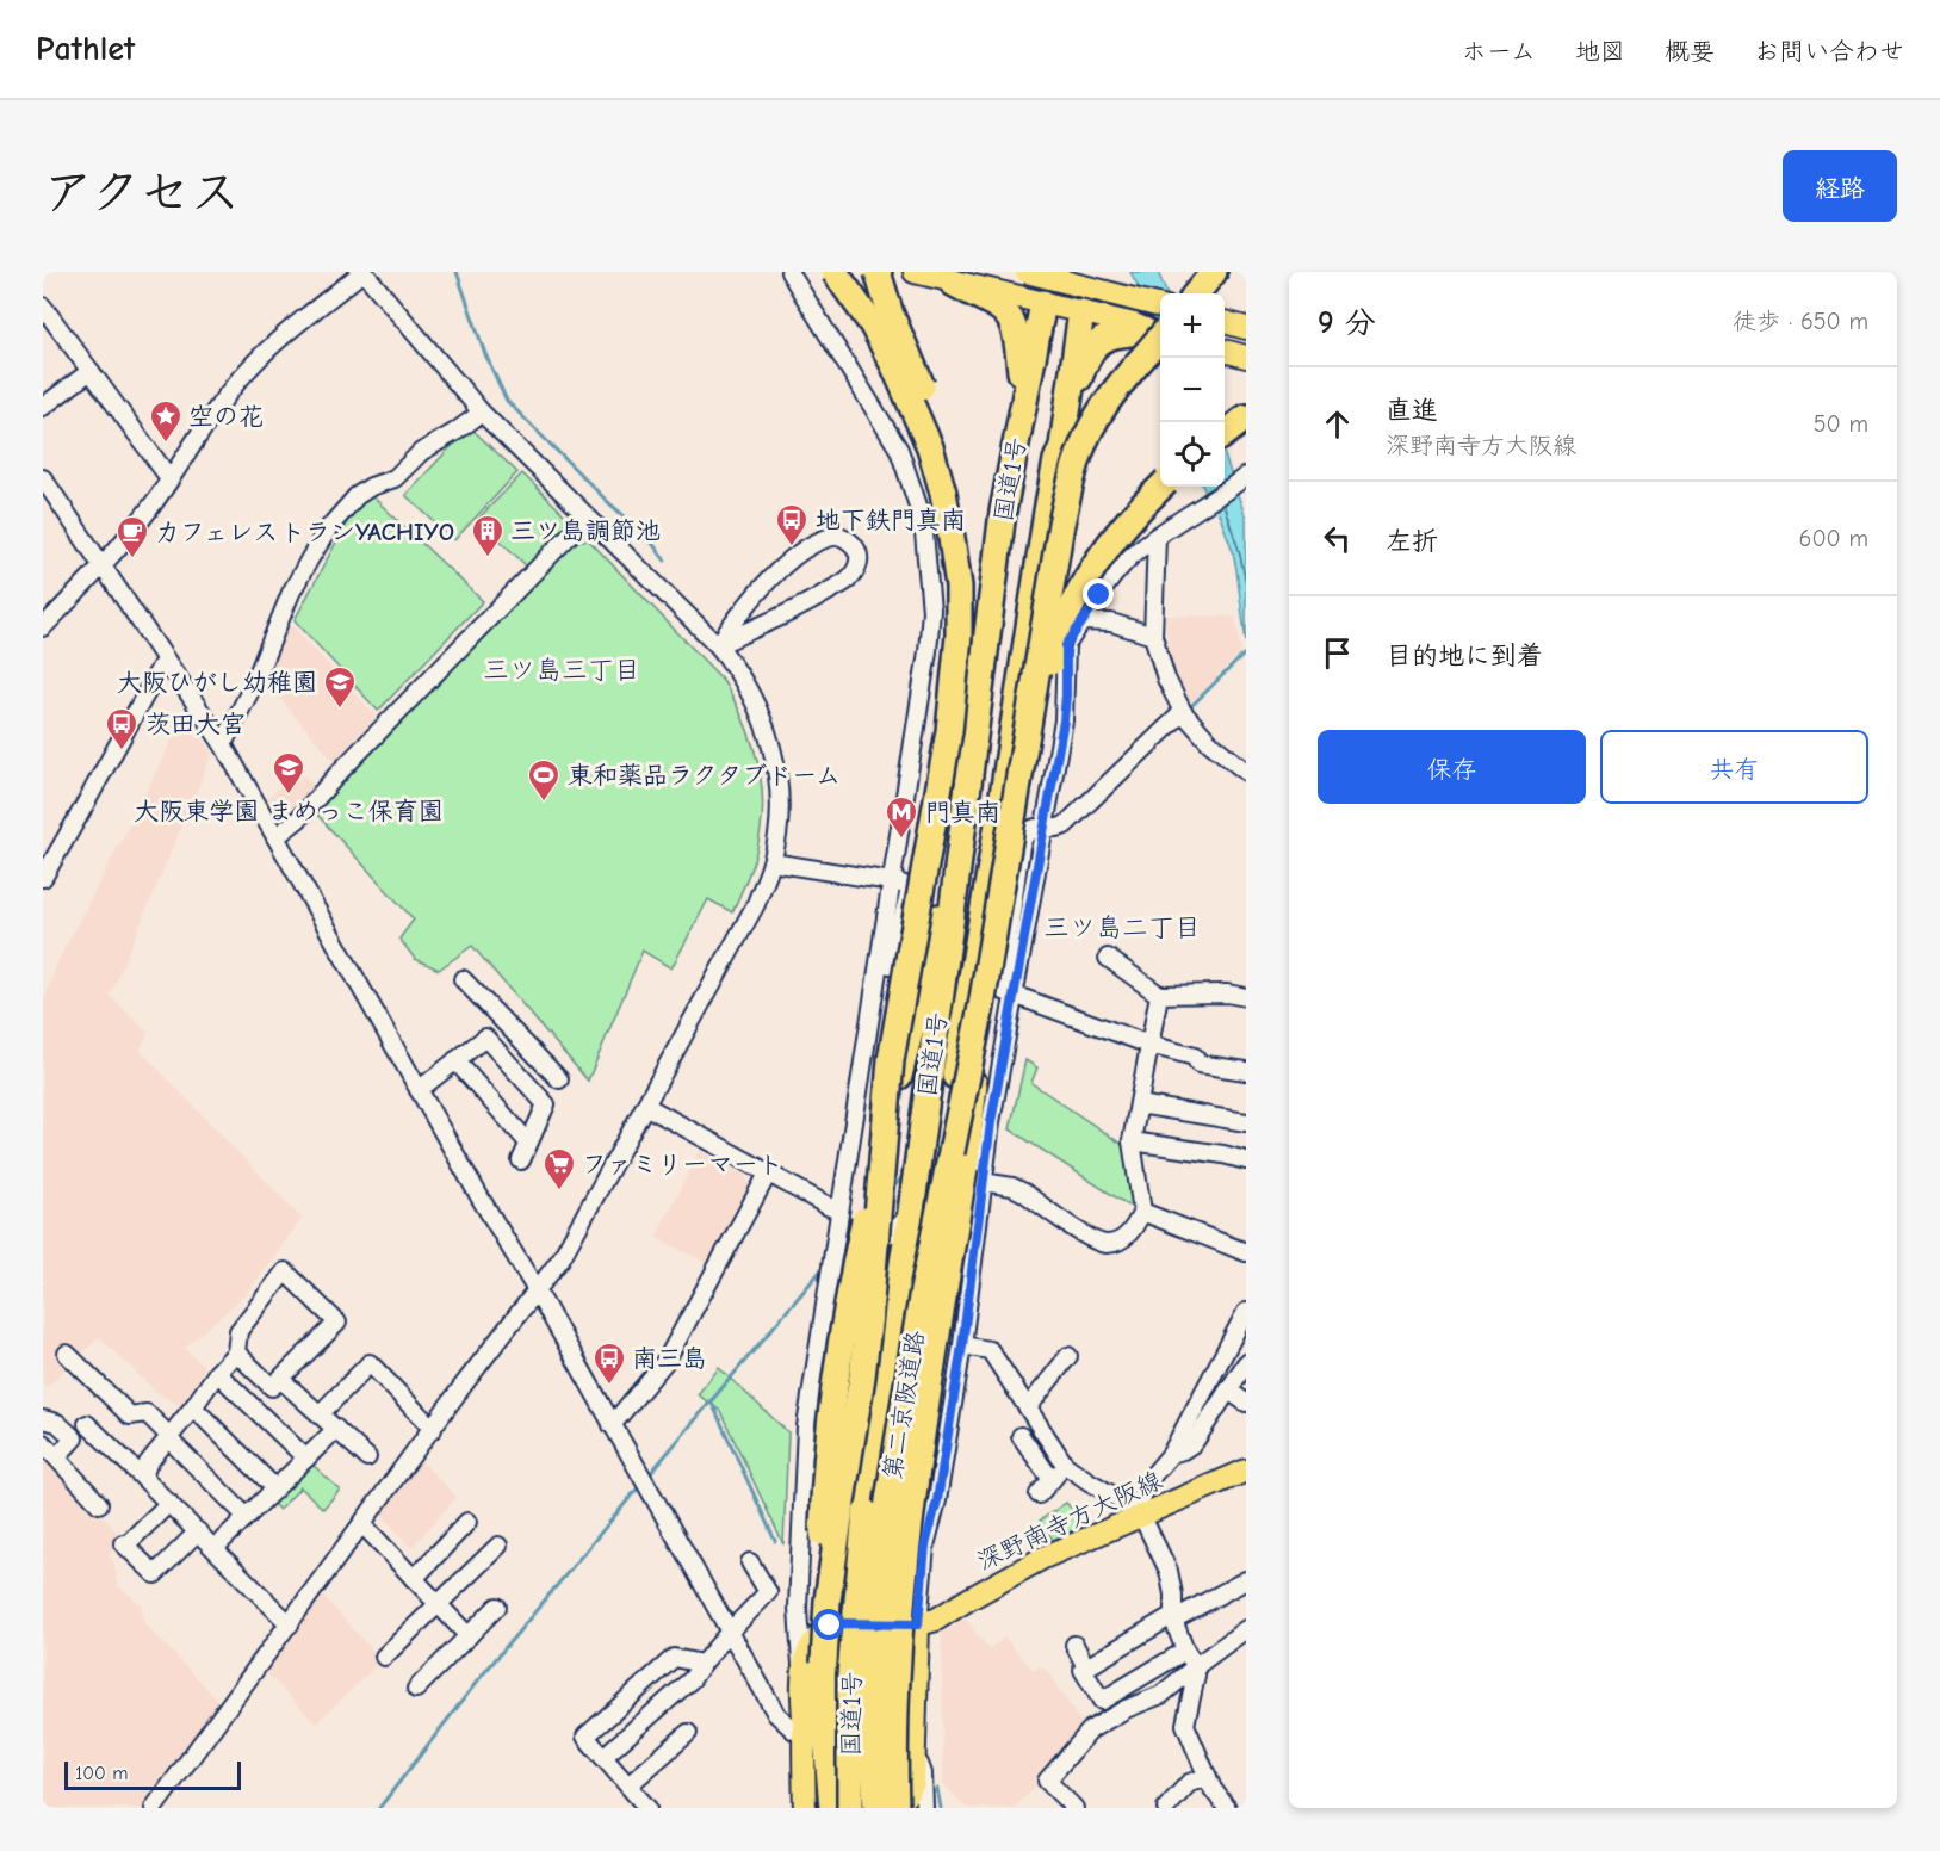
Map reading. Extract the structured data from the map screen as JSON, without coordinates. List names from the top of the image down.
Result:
{
  "streets": {
    "highway": ["国道1号", "第二京阪道路"],
    "main road": ["深野南寺方大阪線"]
  },
  "crossings": [
    ["国道1号", "第二京阪道路"]
  ],
  "districts": ["三ツ島三丁目", "三ツ島二丁目"],
  "places": {
    "place": ["空の花"],
    "bus stop": ["地下鉄門真南", "茨田大宮", "南三島"],
    "building": ["三ツ島調節池"],
    "cafe": ["カフェレストランYACHIYO"],
    "school or university": ["大阪ひがし幼稚園", "大阪東学園 まめっこ保育園"],
    "sports": ["東和薬品ラクタブドーム"],
    "metro station": ["門真南"],
    "supermarket": ["ファミリーマート"]
  },
  "scale_bar": "100 m",
  "page": {
    "header": "Pathlet",
    "nav": [
      "ホーム",
      "地図",
      "概要",
      "お問い合わせ"
    ],
    "title": "アクセス",
    "buttons": [
      "経路",
      ["保存", "共有"]
    ],
    "heading": ["9 分", "徒歩 · 650 m"],
    "map_buttons": ["+", "−"],
    "list": [
      ["直進", "深野南寺方大阪線", "50 m"],
      ["左折", "600 m"],
      "目的地に到着"
    ],
    "scale": "100 m"
  }
}
